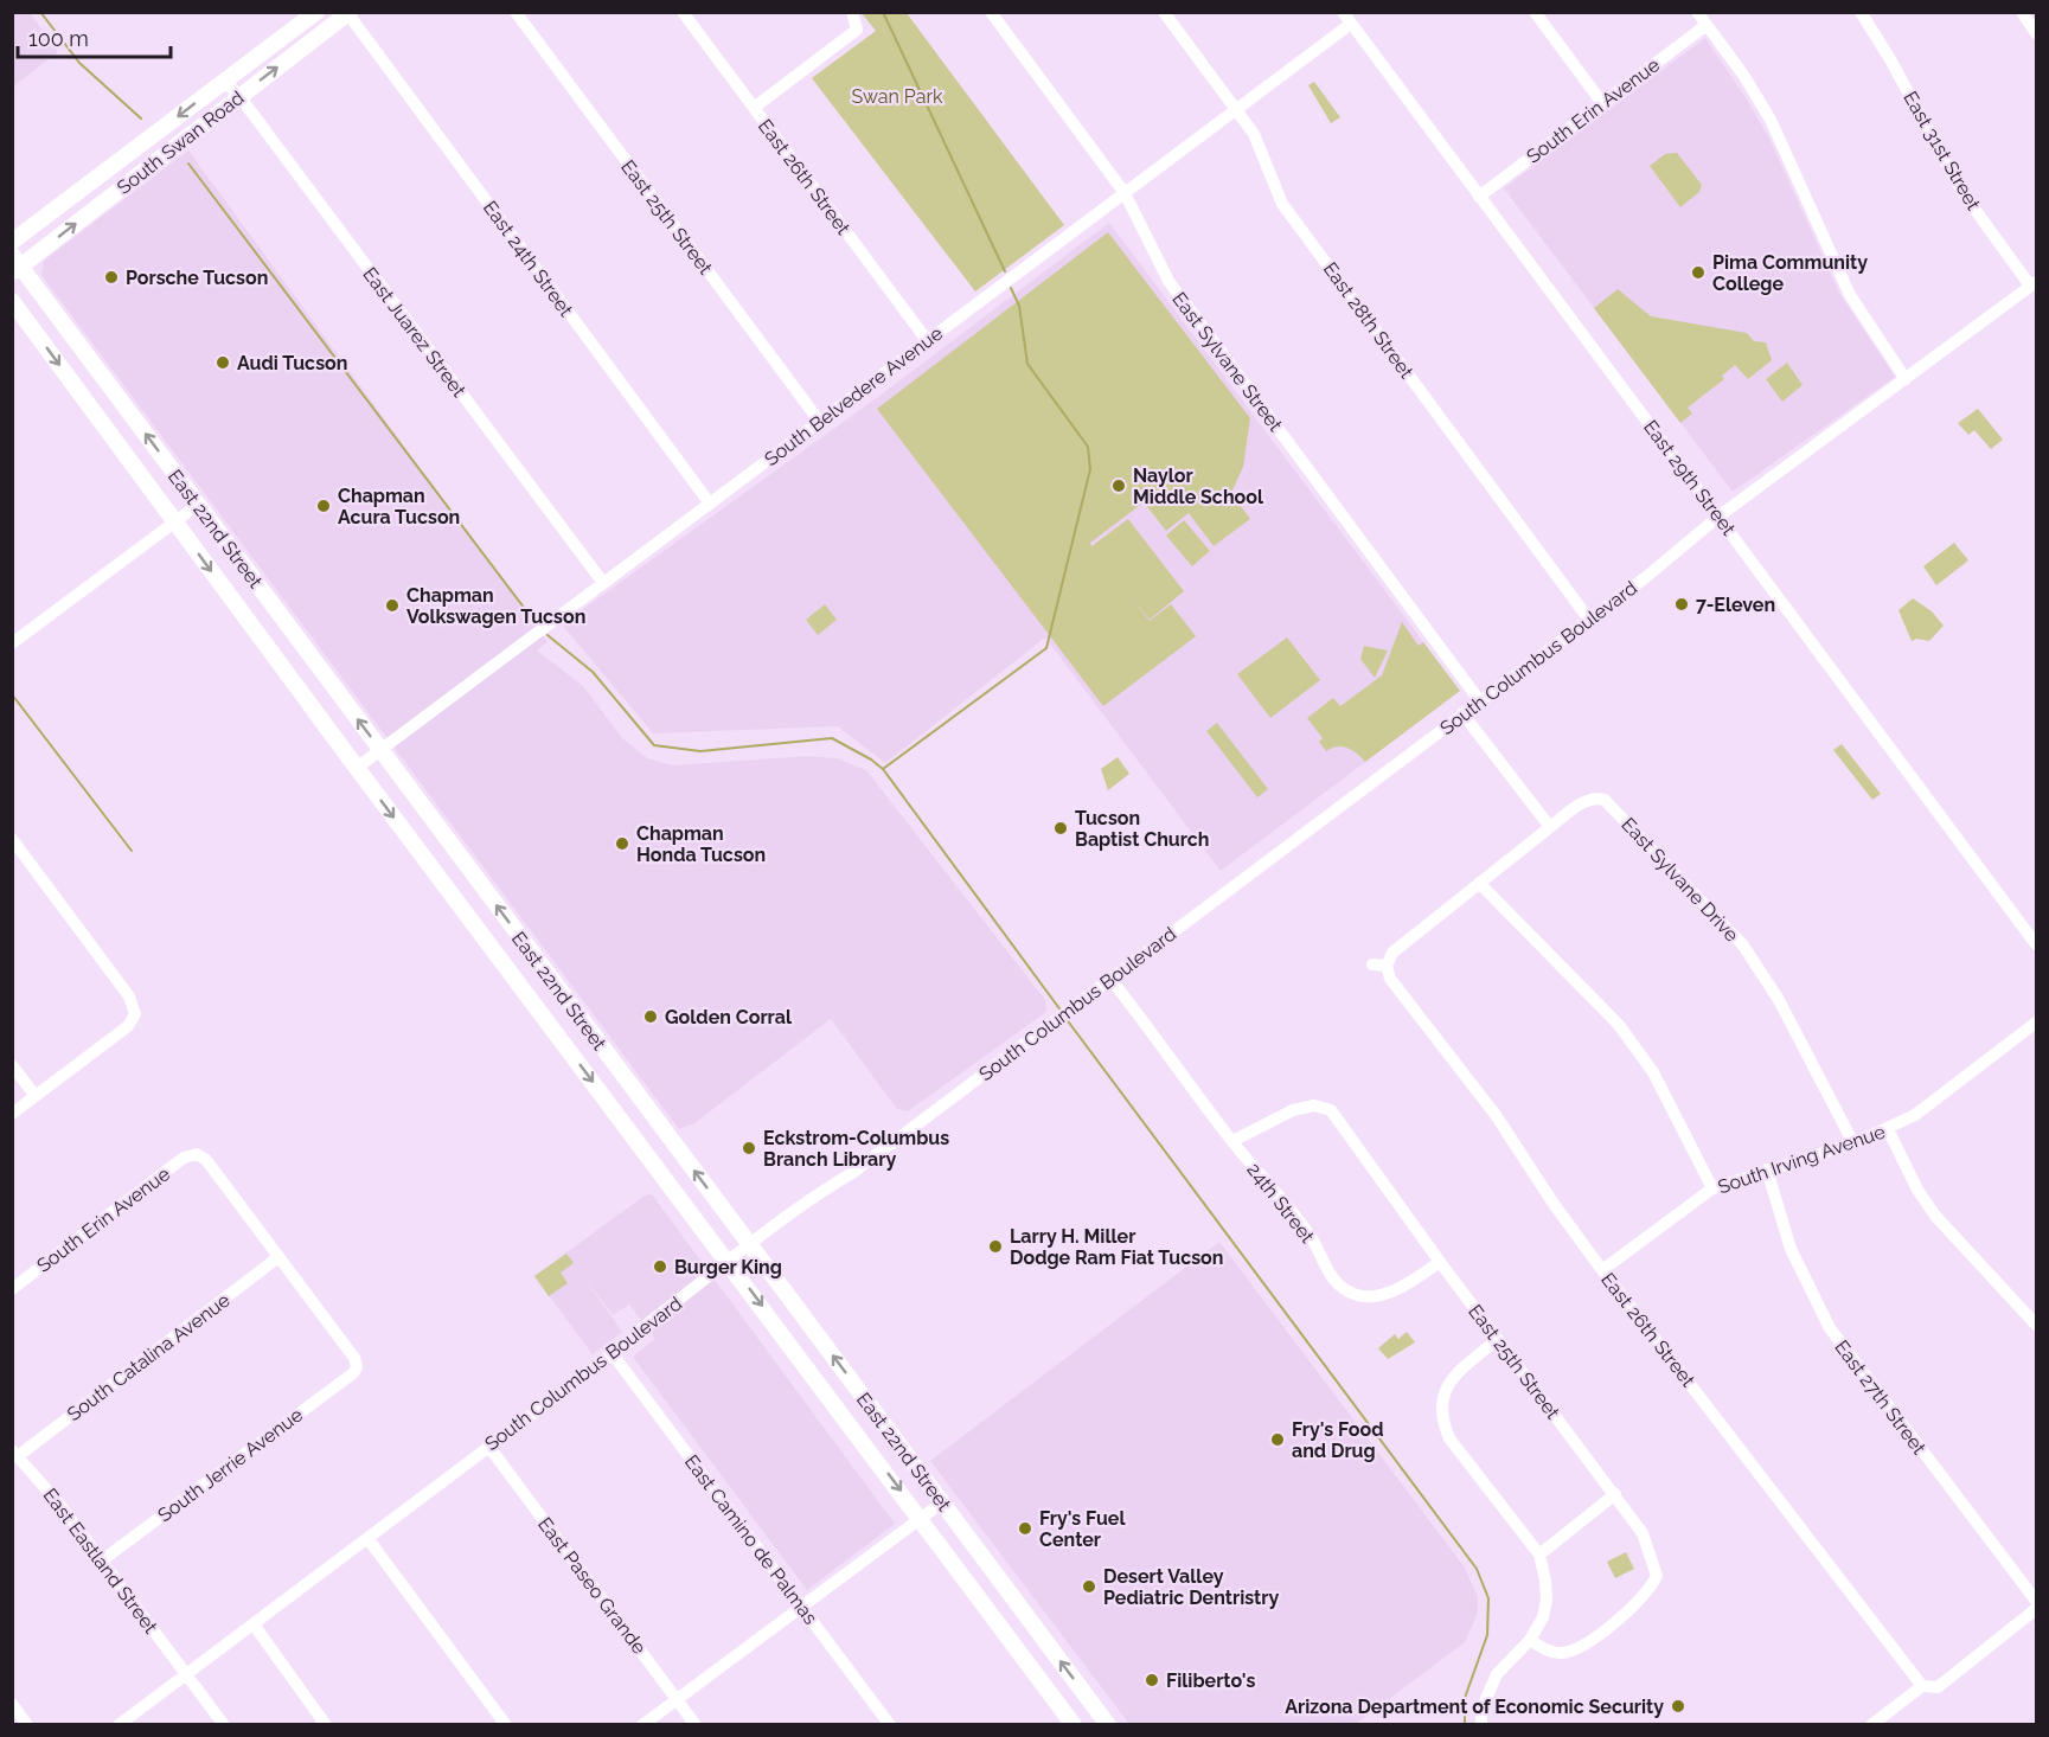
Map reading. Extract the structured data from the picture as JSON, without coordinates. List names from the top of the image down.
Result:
{
  "streets": {
    "main road": ["South Swan Road", "East 22nd Street"],
    "street": [
      "South Erin Avenue",
      "East 31st Street",
      "East 26th Street",
      "East 25th Street",
      "East 24th Street",
      "East 28th Street",
      "East Juarez Street",
      "East Sylvane Street",
      "South Belvedere Avenue",
      "East 29th Street",
      "South Columbus Boulevard",
      "East Sylvane Drive",
      "South Irving Avenue",
      "24th Street",
      "South Catalina Avenue",
      "East 27th Street",
      "South Jerrie Avenue",
      "East Camino de Palmas",
      "East Eastland Street",
      "East Paseo Grande"
    ]
  },
  "crossings": [
    ["South Erin Avenue", "East 29th Street"],
    ["South Erin Avenue", "South Catalina Avenue"],
    ["South Erin Avenue", "South Jerrie Avenue"],
    ["South Swan Road", "East 24th Street"],
    ["South Swan Road", "East Juarez Street"],
    ["South Swan Road", "East 22nd Street"],
    ["East 31st Street", "South Columbus Boulevard"],
    ["East 26th Street", "South Belvedere Avenue"],
    ["East 26th Street", "East Sylvane Drive"],
    ["East 26th Street", "South Irving Avenue"],
    ["East 25th Street", "South Belvedere Avenue"],
    ["East 25th Street", "24th Street"],
    ["East 24th Street", "South Belvedere Avenue"],
    ["East 28th Street", "South Belvedere Avenue"],
    ["East 28th Street", "South Columbus Boulevard"],
    ["East Juarez Street", "South Belvedere Avenue"],
    ["East Sylvane Street", "South Belvedere Avenue"],
    ["East Sylvane Street", "South Columbus Boulevard"],
    ["South Belvedere Avenue", "East 29th Street"],
    ["South Belvedere Avenue", "East 22nd Street"],
    ["East 29th Street", "South Columbus Boulevard"],
    ["East 22nd Street", "South Columbus Boulevard"],
    ["South Columbus Boulevard", "24th Street"],
    ["South Columbus Boulevard", "East Camino de Palmas"],
    ["South Columbus Boulevard", "East Eastland Street"],
    ["South Columbus Boulevard", "East Paseo Grande"],
    ["East Sylvane Drive", "South Irving Avenue"],
    ["South Irving Avenue", "East 27th Street"],
    ["South Catalina Avenue", "South Jerrie Avenue"],
    ["South Catalina Avenue", "East Eastland Street"],
    ["South Jerrie Avenue", "East Eastland Street"]
  ],
  "parks": ["Swan Park"],
  "places": [
    "Pima Community College",
    "Porsche Tucson",
    "Audi Tucson",
    "Naylor Middle School",
    "Chapman Acura Tucson",
    "7-Eleven",
    "Chapman Volkswagen Tucson",
    "Tucson Baptist Church",
    "Chapman Honda Tucson",
    "Golden Corral",
    "Eckstrom-Columbus Branch Library",
    "Larry H. Miller Dodge Ram Fiat Tucson",
    "Burger King",
    "Fry's Food and Drug",
    "Fry's Fuel Center",
    "Desert Valley Pediatric Dentristry",
    "Filiberto's",
    "Arizona Department of Economic Security"
  ],
  "scale_bar": "100 m"
}
